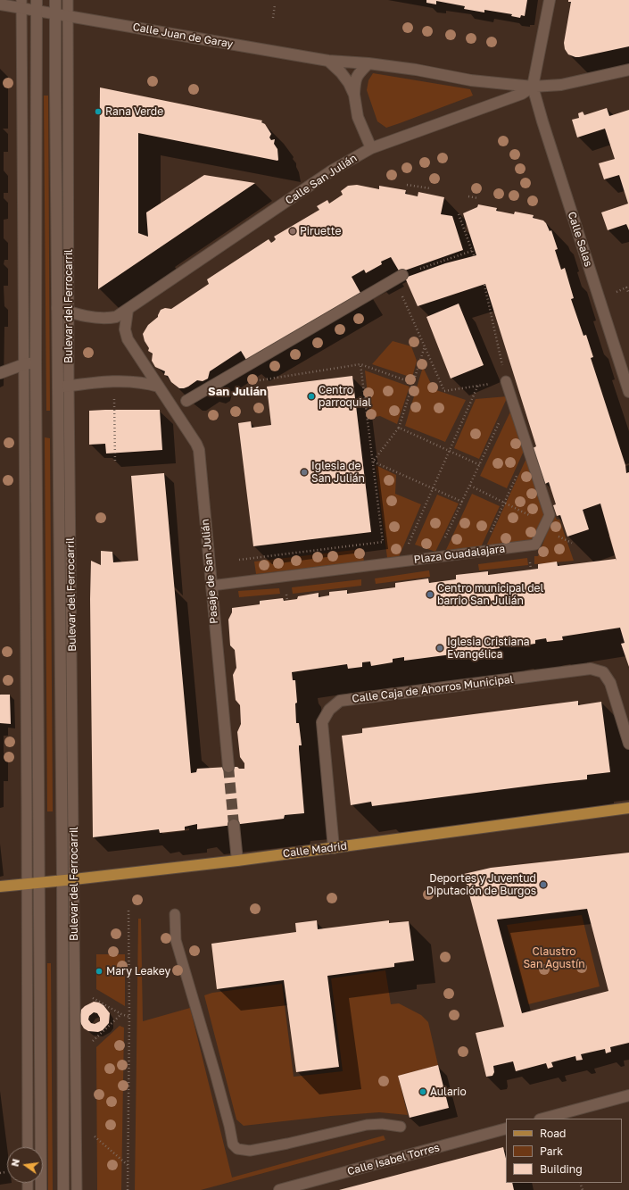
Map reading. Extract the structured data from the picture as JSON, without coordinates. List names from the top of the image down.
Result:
{
  "streets": {
    "main road": ["Calle Madrid"],
    "street": [
      "Calle Juan de Garay",
      "Calle San Julián",
      "Calle Salas",
      "Bulevar del Ferrocarril",
      "Pasaje de San Julián",
      "Calle Caja de Ahorros Municipal",
      "Calle Isabel Torres"
    ],
    "lane": ["Plaza Guadalajara"]
  },
  "crossings": [
    ["Calle Juan de Garay", "Calle San Julián"],
    ["Calle Juan de Garay", "Calle Salas"],
    ["Calle Juan de Garay", "Bulevar del Ferrocarril"],
    ["Calle San Julián", "Calle Salas"],
    ["Calle San Julián", "Bulevar del Ferrocarril"],
    ["Bulevar del Ferrocarril", "Calle Madrid"],
    ["Plaza Guadalajara", "Pasaje de San Julián"],
    ["Calle Caja de Ahorros Municipal", "Calle Madrid"]
  ],
  "districts": ["San Julián"],
  "parks": ["Claustro San Agustín"],
  "places": [
    "Rana Verde",
    "Piruette",
    "Centro parroquial",
    "Iglesia de San Julián",
    "Centro municipal del barrio San Julián",
    "Iglesia Cristiana Evangélica",
    "Deportes y Juventud Diputación de Burgos",
    "Mary Leakey",
    "Aulario"
  ],
  "legend": ["Road", "Park", "Building"],
  "north": "left"
}
